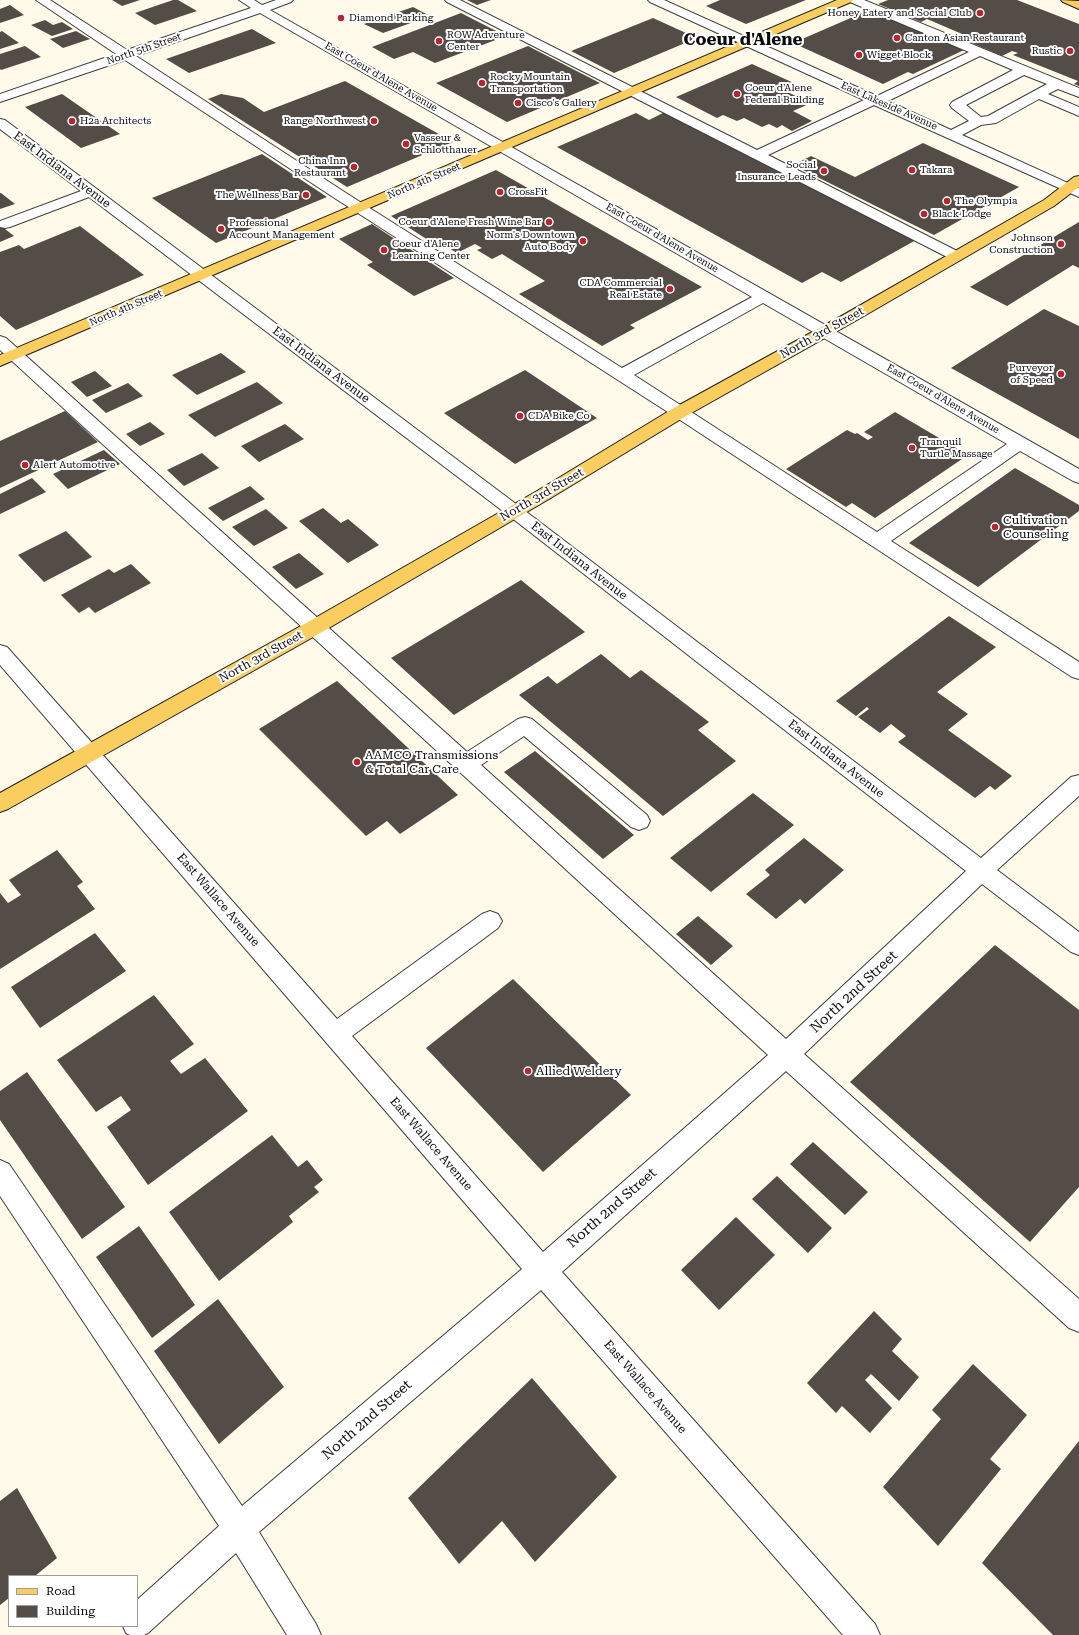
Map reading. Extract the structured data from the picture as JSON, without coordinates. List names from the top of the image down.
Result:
{
  "streets": {
    "main road": ["North 4th Street", "North 3rd Street"],
    "street": [
      "North 5th Street",
      "East Coeur d'Alene Avenue",
      "East Lakeside Avenue",
      "East Indiana Avenue",
      "East Wallace Avenue",
      "North 2nd Street"
    ]
  },
  "crossings": [
    ["North 5th Street", "East Coeur d'Alene Avenue"],
    ["East Coeur d'Alene Avenue", "North 4th Street"],
    ["East Coeur d'Alene Avenue", "North 3rd Street"],
    ["East Lakeside Avenue", "North 4th Street"],
    ["East Lakeside Avenue", "North 3rd Street"],
    ["East Indiana Avenue", "North 4th Street"],
    ["East Indiana Avenue", "North 3rd Street"],
    ["East Indiana Avenue", "North 2nd Street"],
    ["North 3rd Street", "East Wallace Avenue"],
    ["East Wallace Avenue", "North 2nd Street"]
  ],
  "districts": ["Coeur d'Alene"],
  "places": [
    "Honey Eatery and Social Club",
    "Diamond Parking",
    "Canton Asian Restaurant",
    "ROW Adventure Center",
    "Rustic",
    "Wigget Block",
    "Rocky Mountain Transportation",
    "Coeur d'Alene Federal Building",
    "Cisco's Gallery",
    "H2a Architects",
    "Range Northwest",
    "Vasseur & Schlotthauer",
    "China Inn Restaurant",
    "Takara",
    "Social Insurance Leads",
    "CrossFit",
    "The Wellness Bar",
    "The Olympia",
    "Black Lodge",
    "Coeur d'Alene Fresh Wine Bar",
    "Professional Account Management",
    "Norm's Downtown Auto Body",
    "Johnson Construction",
    "Coeur d'Alene Learning Center",
    "CDA Commercial Real Estate",
    "Purveyor of Speed",
    "CDA Bike Co",
    "Tranquil Turtle Massage",
    "Alert Automotive",
    "Cultivation Counseling",
    "AAMCO Transmissions & Total Car Care",
    "Allied Weldery"
  ],
  "legend": ["Road", "Building"]
}
